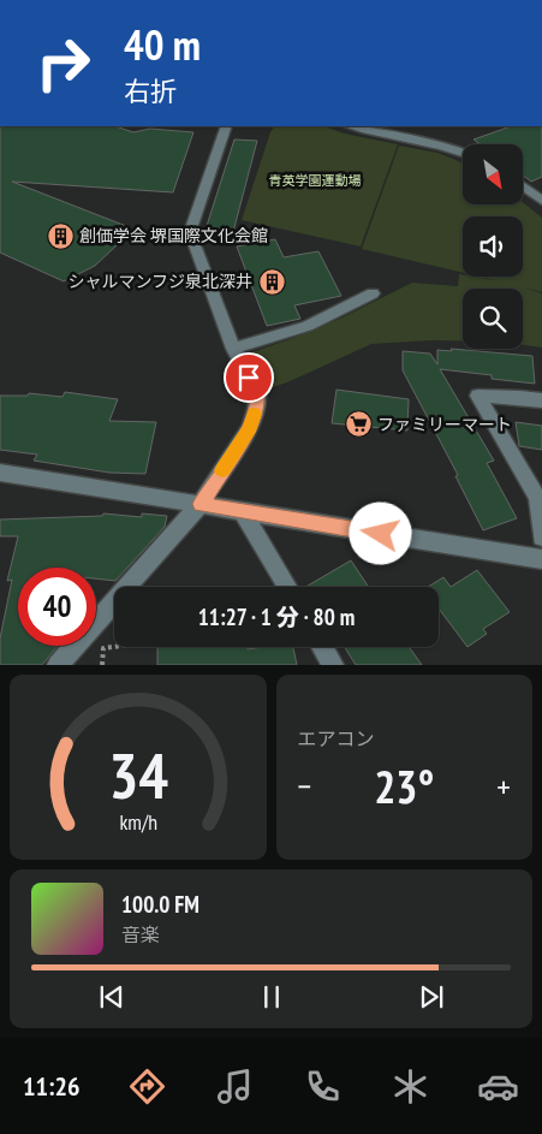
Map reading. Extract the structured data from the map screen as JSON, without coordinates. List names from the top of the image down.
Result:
{
  "parks": ["青英学園運動場"],
  "places": {
    "building": ["創価学会 堺国際文化会館", "シャルマンフジ泉北深井"],
    "supermarket": ["ファミリーマート"]
  },
  "north": "bottom right",
  "page": {
    "turn": ["40 m", "右折"],
    "limit": "40",
    "trip": "11:27 · 1 分 · 80 m",
    "tile": "エアコン",
    "heat": ["−", "23°", "+"],
    "song": ["100.0 FM", "音楽"],
    "tabs": "11:26",
    "gauge": ["34", "km/h"]
  }
}
